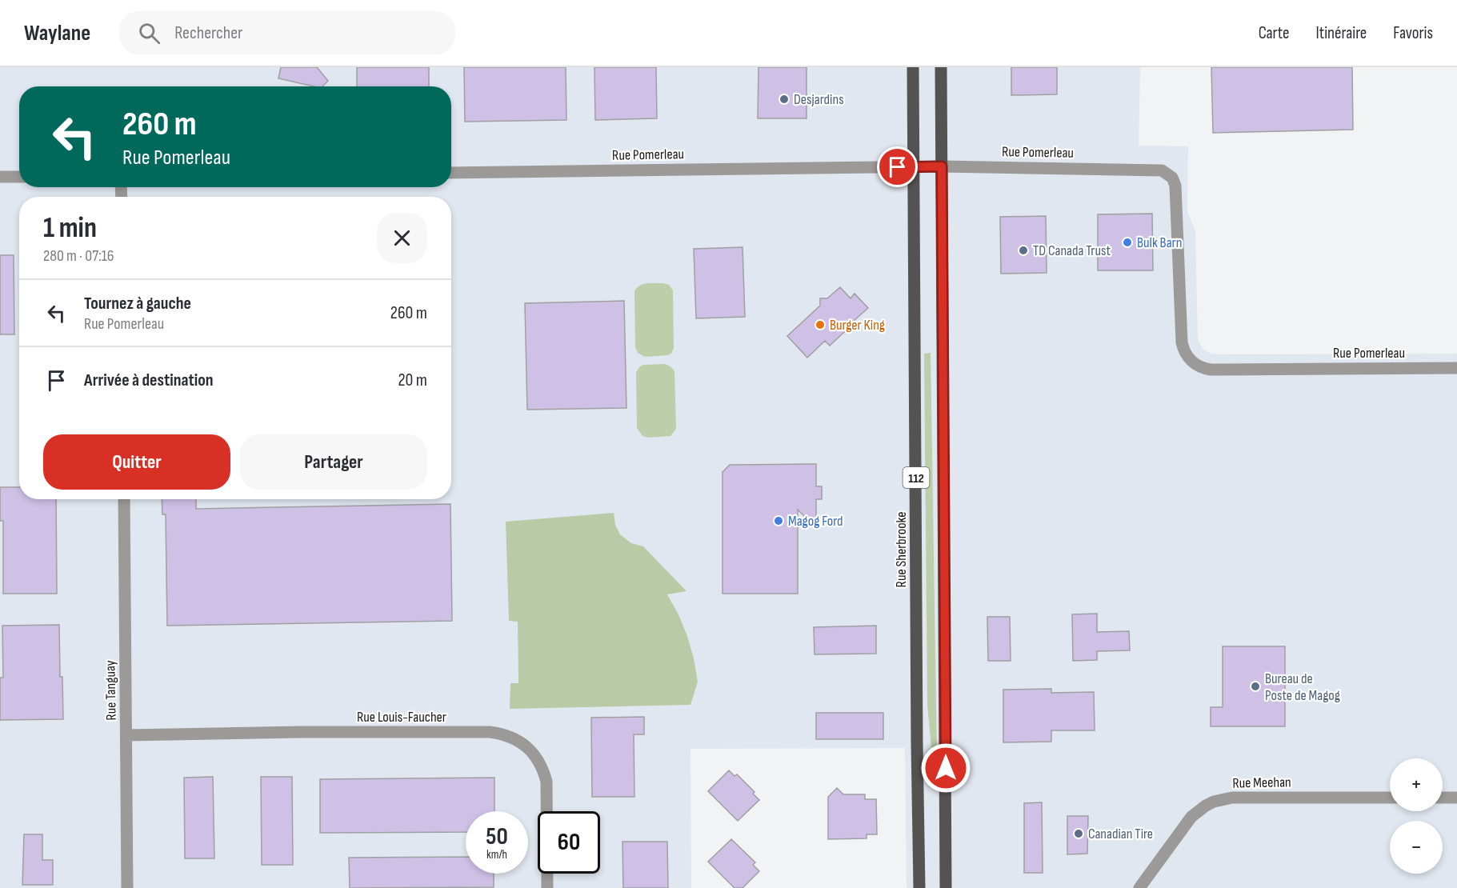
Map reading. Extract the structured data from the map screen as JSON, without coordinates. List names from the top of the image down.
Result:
{
  "streets": {
    "main road": ["112", "Rue Sherbrooke"],
    "street": [
      "Rue Pomerleau",
      "Rue Tanguay",
      "Rue Louis-Faucher",
      "Rue Meehan"
    ]
  },
  "crossings": [
    ["Rue Pomerleau", "112"],
    ["Rue Pomerleau", "Rue Sherbrooke"],
    ["Rue Tanguay", "Rue Louis-Faucher"]
  ],
  "places": [
    "Desjardins",
    "Bulk Barn",
    "TD Canada Trust",
    "Burger King",
    "Magog Ford",
    "Bureau de Poste de Magog",
    "Canadian Tire"
  ],
  "page": {
    "header": "Waylane",
    "search": "Rechercher",
    "nav": ["Carte", "Itinéraire", "Favoris"],
    "turn": ["260 m", "Rue Pomerleau"],
    "heading": ["1 min", "280 m · 07:16"],
    "list": [
      {
        "name": "Tournez à gauche",
        "note": "Rue Pomerleau",
        "value": "260 m"
      },
      {
        "name": "Arrivée à destination",
        "value": "20 m"
      }
    ],
    "buttons": ["Quitter", "Partager"],
    "map_buttons": ["+", "−"],
    "speed": "50 km/h",
    "limit": "60"
  }
}
